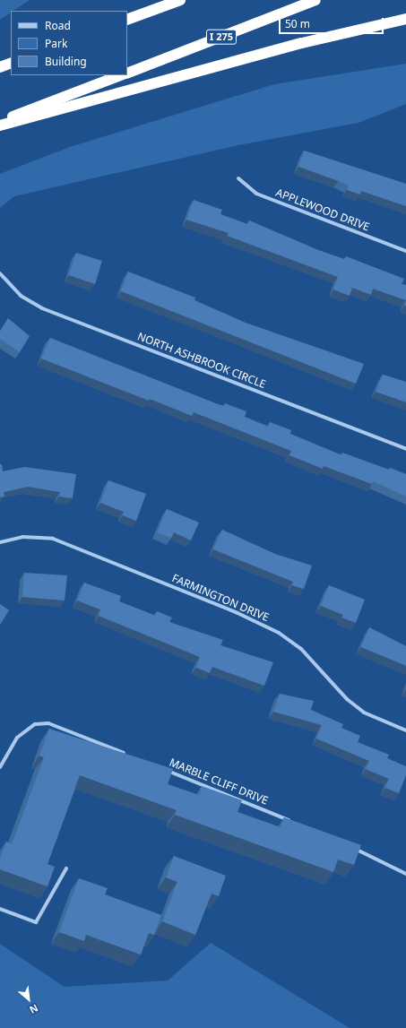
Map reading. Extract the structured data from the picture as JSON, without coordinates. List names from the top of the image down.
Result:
{
  "streets": {
    "highway": ["I 275"],
    "street": [
      "APPLEWOOD DRIVE",
      "NORTH ASHBROOK CIRCLE",
      "FARMINGTON DRIVE",
      "MARBLE CLIFF DRIVE"
    ]
  },
  "legend": ["Road", "Park", "Building"],
  "scale_bar": "50 m",
  "north": "bottom right"
}
